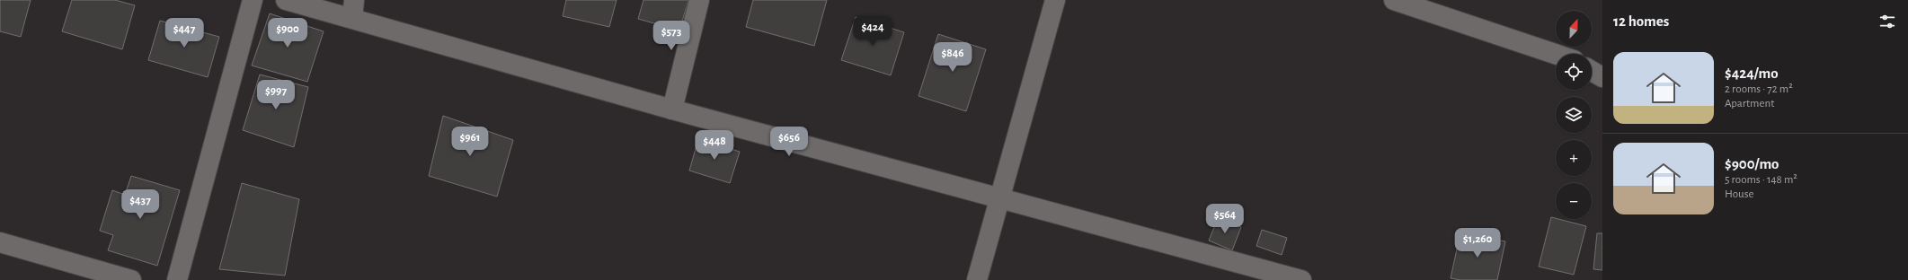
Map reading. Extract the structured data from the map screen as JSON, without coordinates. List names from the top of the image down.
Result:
{
  "north": "top",
  "page": {
    "heading": "12 homes",
    "map_buttons": ["+", "−"],
    "price": [
      "$424",
      "$447",
      "$900",
      "$573",
      "$846",
      "$997",
      "$961",
      "$656",
      "$448",
      "$437",
      "$564",
      "$1,260"
    ],
    "list": [
      {
        "name": "$424/mo",
        "note": "2 rooms · 72 m² · Apartment"
      },
      {
        "name": "$900/mo",
        "note": "5 rooms · 148 m² · House"
      }
    ]
  }
}
